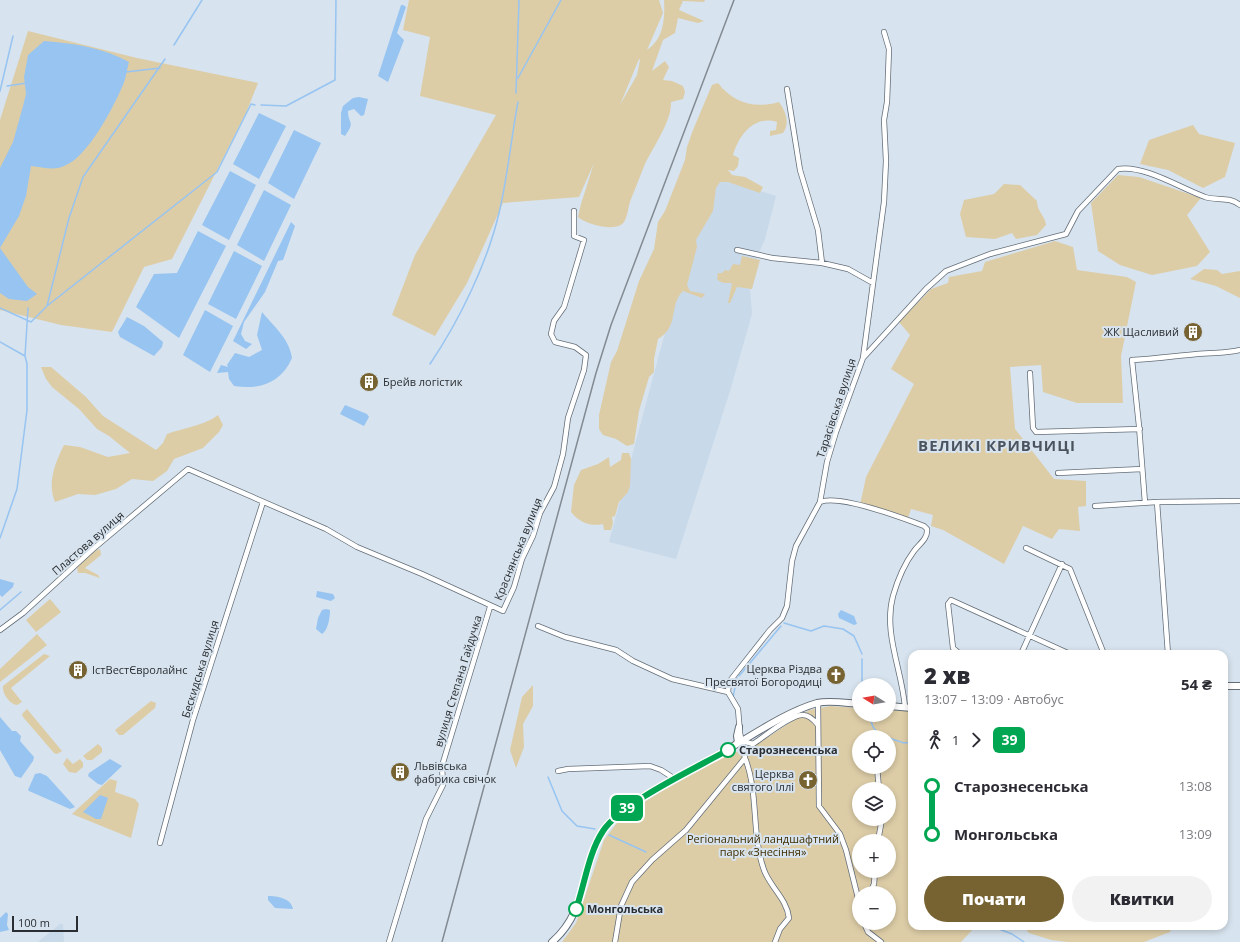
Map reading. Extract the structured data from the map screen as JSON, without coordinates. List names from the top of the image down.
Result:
{
  "streets": {
    "street": [
      "Тарасівська вулиця",
      "Пластова вулиця",
      "Краснянська вулиця",
      "Бескидська вулиця",
      "вулиця Степана Гайдучка"
    ]
  },
  "crossings": [
    ["Пластова вулиця", "Бескидська вулиця"],
    ["Краснянська вулиця", "вулиця Степана Гайдучка"]
  ],
  "districts": ["ВЕЛИКІ КРИВЧИЦІ"],
  "parks": ["Регіональний ландшафтний парк «Знесіння»"],
  "places": {
    "building": [
      "ЖК Щасливий",
      "Брейв логістик",
      "ІстВестЄвролайнс",
      "Львівська фабрика свічок"
    ],
    "church": ["Церква Різдва Пресвятої Богородиці", "Церква святого Іллі"],
    "other": ["Старознесенська", "Монгольська"]
  },
  "lines": ["bus line 39"],
  "scale_bar": "100 m",
  "north": "left",
  "page": {
    "on_map": "39",
    "heading": ["2 хв", "13:07 – 13:09 · Автобус", "54 ₴"],
    "map_buttons": ["+", "−"],
    "legs": ["1", "39"],
    "list": [
      {
        "name": "Старознесенська",
        "value": "13:08"
      },
      {
        "name": "Монгольська",
        "value": "13:09"
      }
    ],
    "buttons": ["Почати", "Квитки"],
    "scale": "100 m"
  }
}
